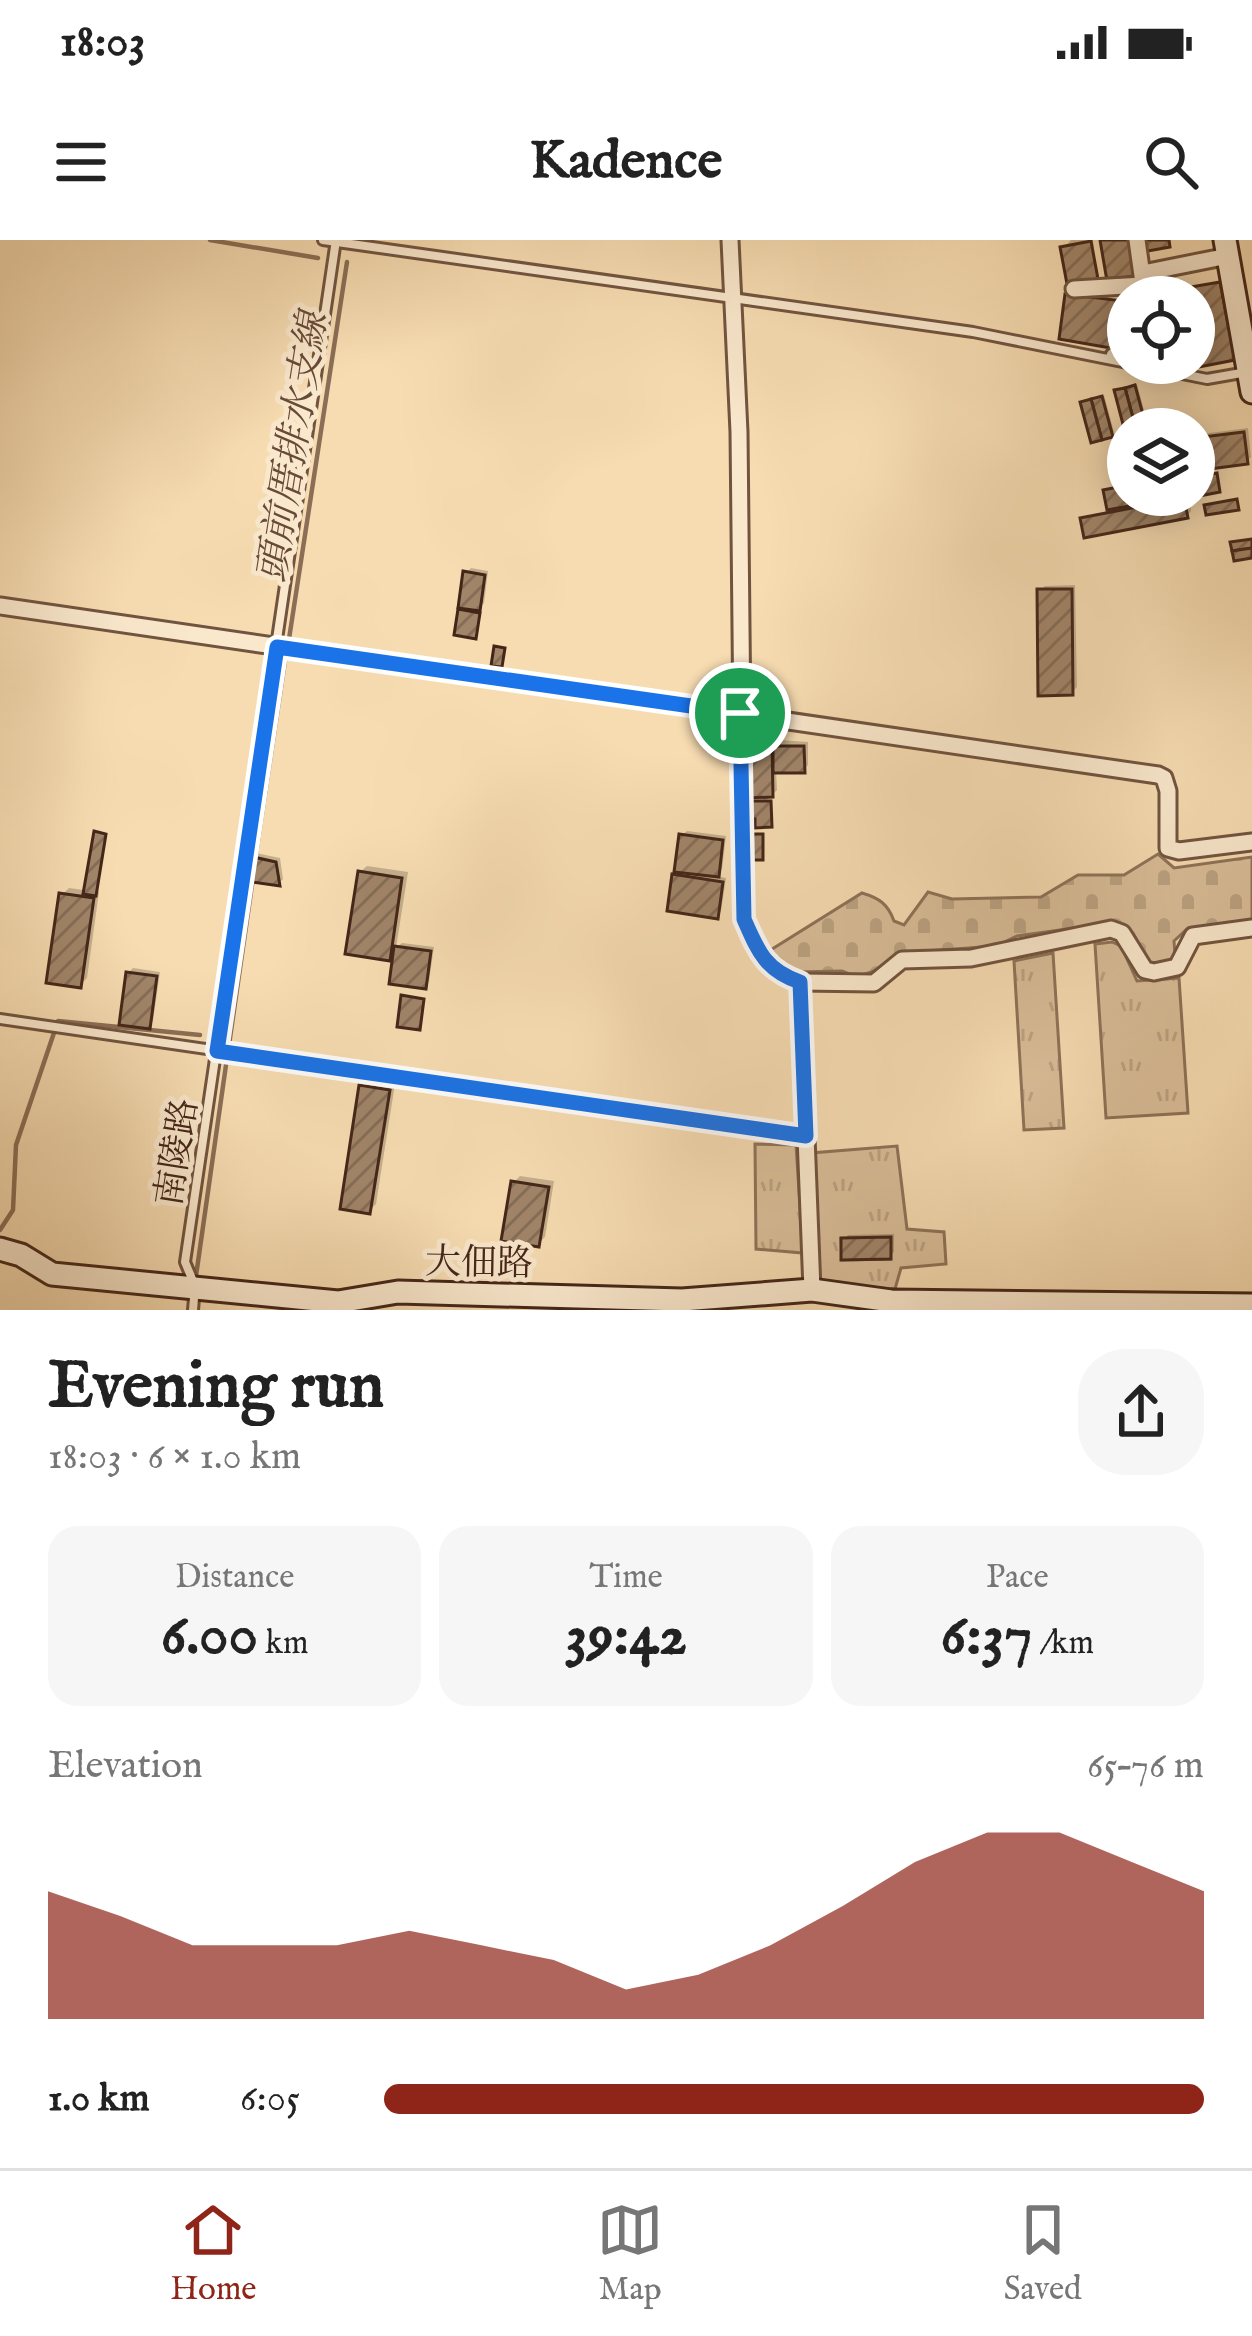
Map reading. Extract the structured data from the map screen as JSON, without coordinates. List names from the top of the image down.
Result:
{
  "streets": {
    "street": ["大佃路"],
    "lane": ["南陵路"]
  },
  "crossings": [
    ["南陵路", "大佃路"]
  ],
  "water": ["頭前厝排水支線"],
  "page": {
    "status": "18:03",
    "header": "Kadence",
    "heading": ["Evening run", "18:03 · 6 × 1.0 km"],
    "stats": [
      ["Distance", "6.00 km"],
      ["Time", "39:42"],
      ["Pace", "6:37 /km"]
    ],
    "chart": ["Elevation", "65–76 m"],
    "list": [
      {
        "name": "1.0 km",
        "note": "6:05"
      }
    ],
    "tabs": ["Home", "Map", "Saved"]
  }
}
